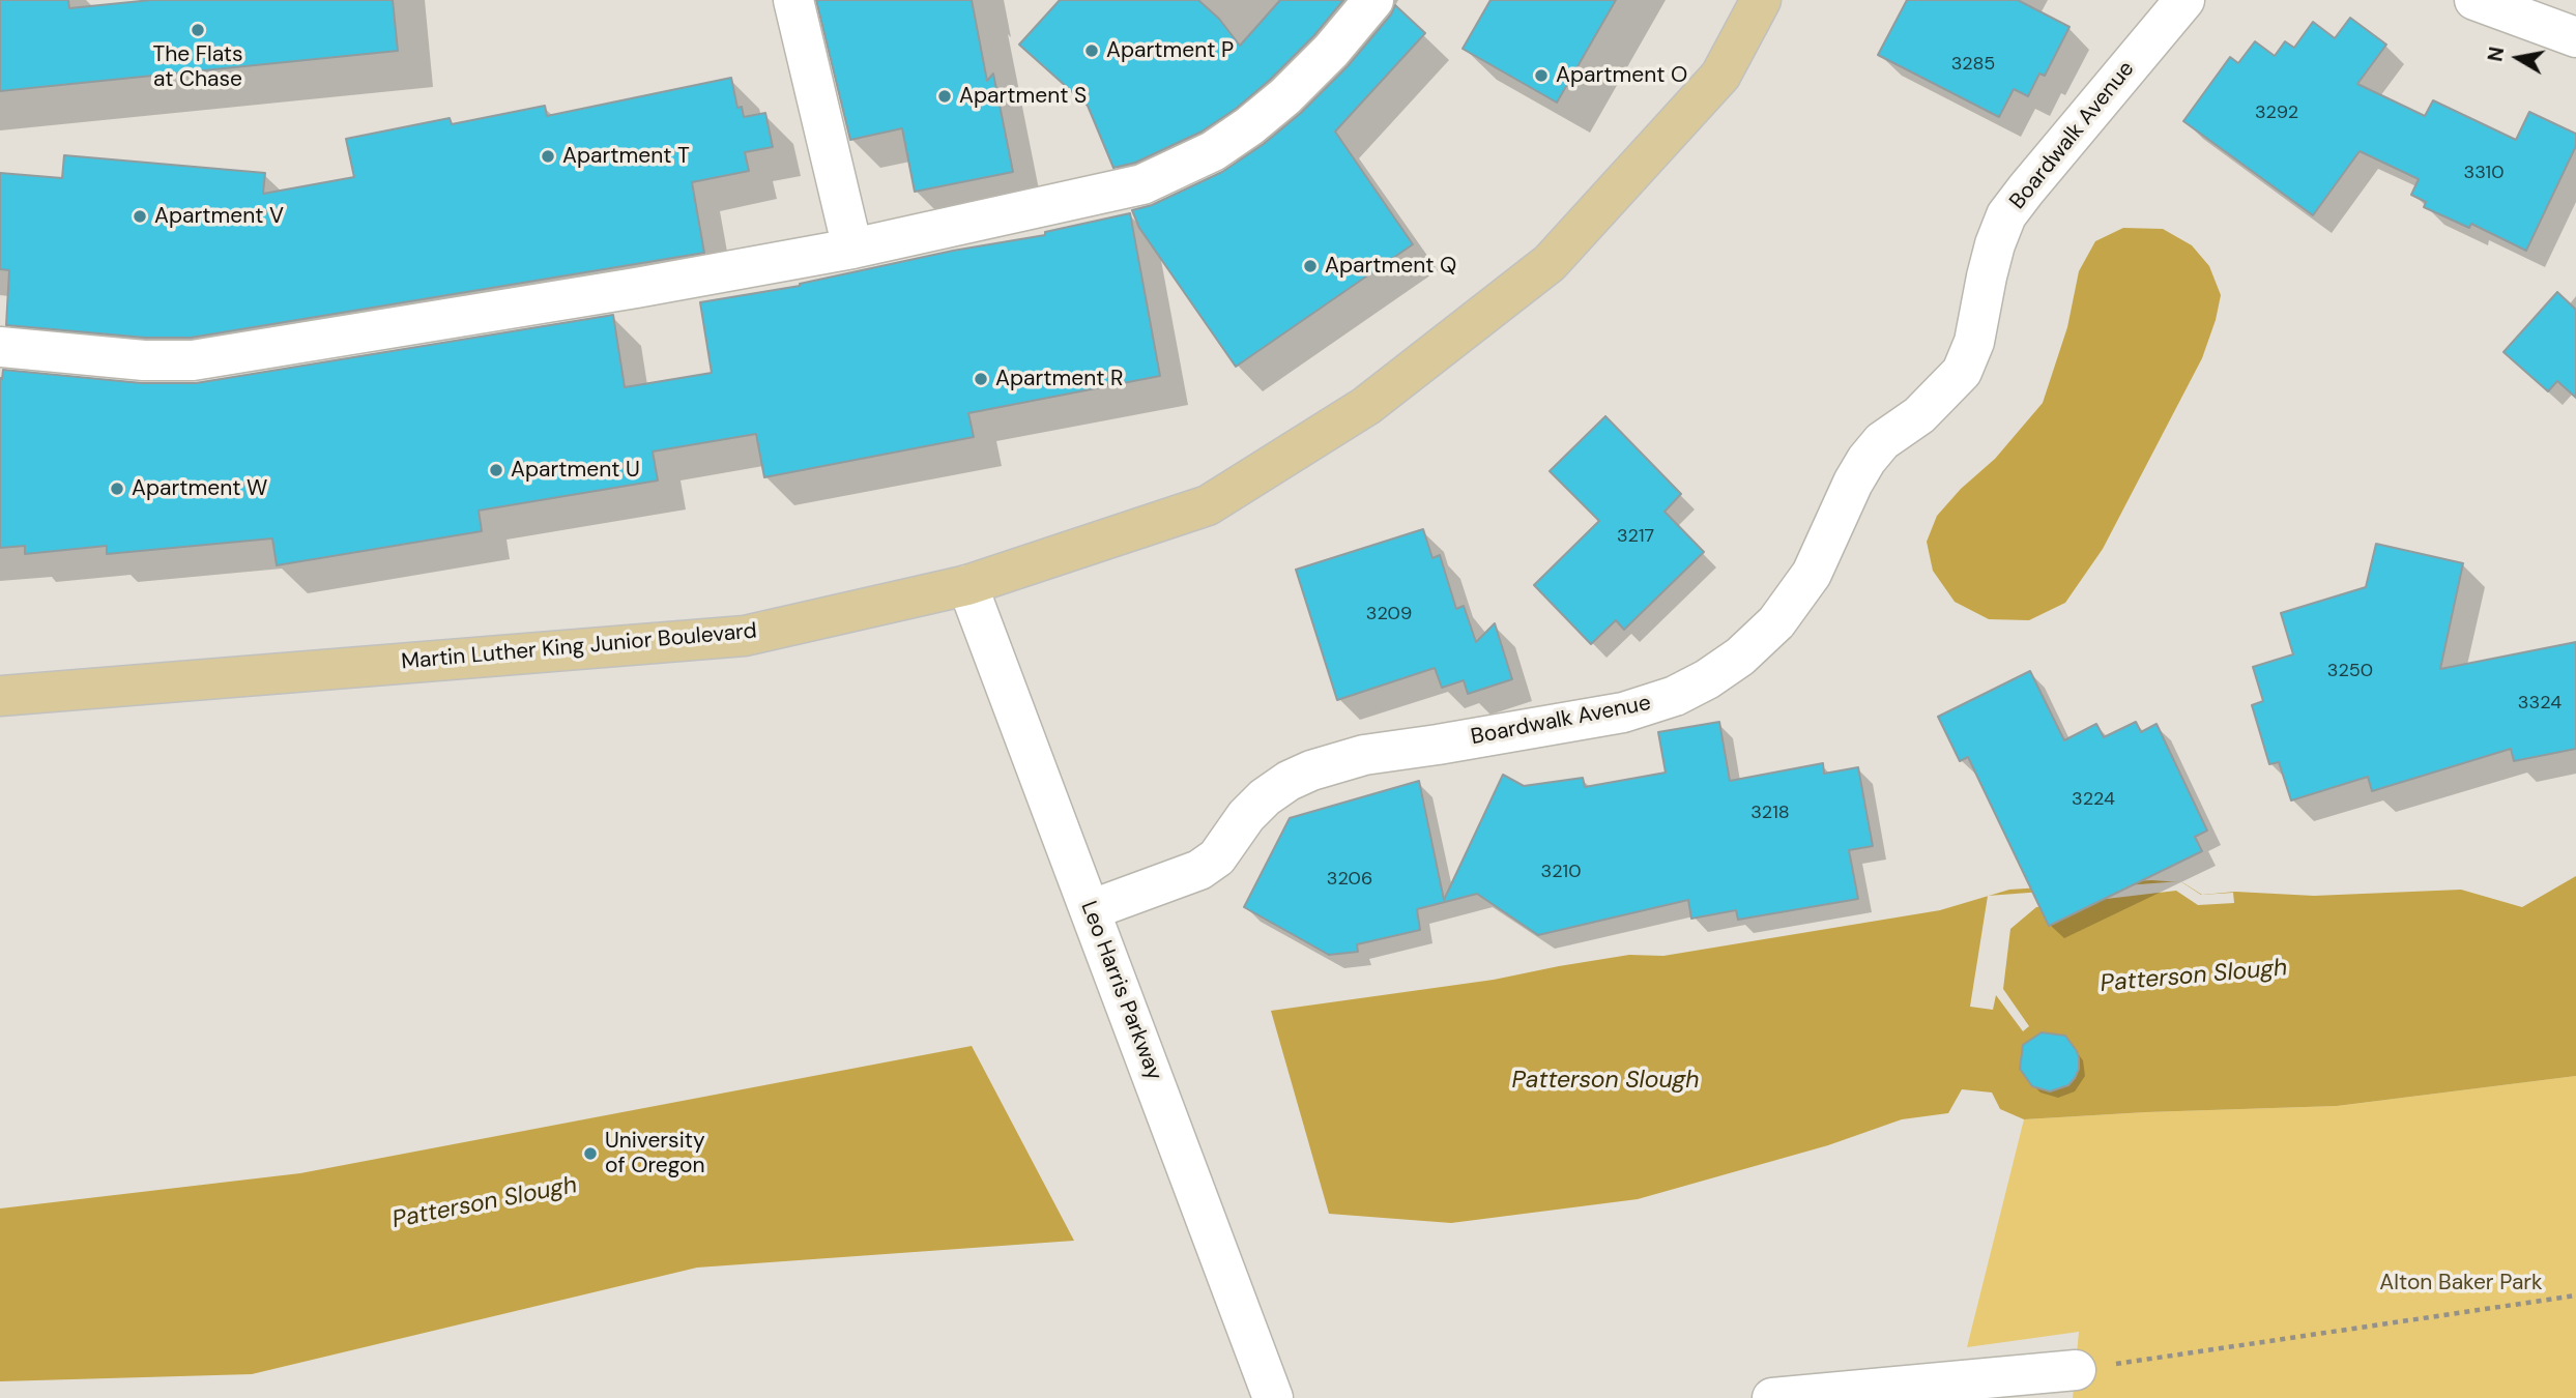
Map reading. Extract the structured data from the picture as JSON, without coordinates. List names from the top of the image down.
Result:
{
  "streets": {
    "main road": ["Martin Luther King Junior Boulevard"],
    "street": ["Boardwalk Avenue", "Leo Harris Parkway"]
  },
  "crossings": [
    ["Boardwalk Avenue", "Leo Harris Parkway"],
    ["Martin Luther King Junior Boulevard", "Leo Harris Parkway"]
  ],
  "water": ["Patterson Slough"],
  "parks": ["Alton Baker Park"],
  "places": [
    "The Flats at Chase",
    "Apartment P",
    "Apartment O",
    "Apartment S",
    "Apartment T",
    "Apartment V",
    "Apartment Q",
    "Apartment R",
    "Apartment U",
    "Apartment W",
    "University of Oregon"
  ],
  "house_numbers": [
    "3285",
    "3292",
    "3310",
    "3217",
    "3209",
    "3250",
    "3324",
    "3224",
    "3218",
    "3210",
    "3206"
  ],
  "north": "left"
}
